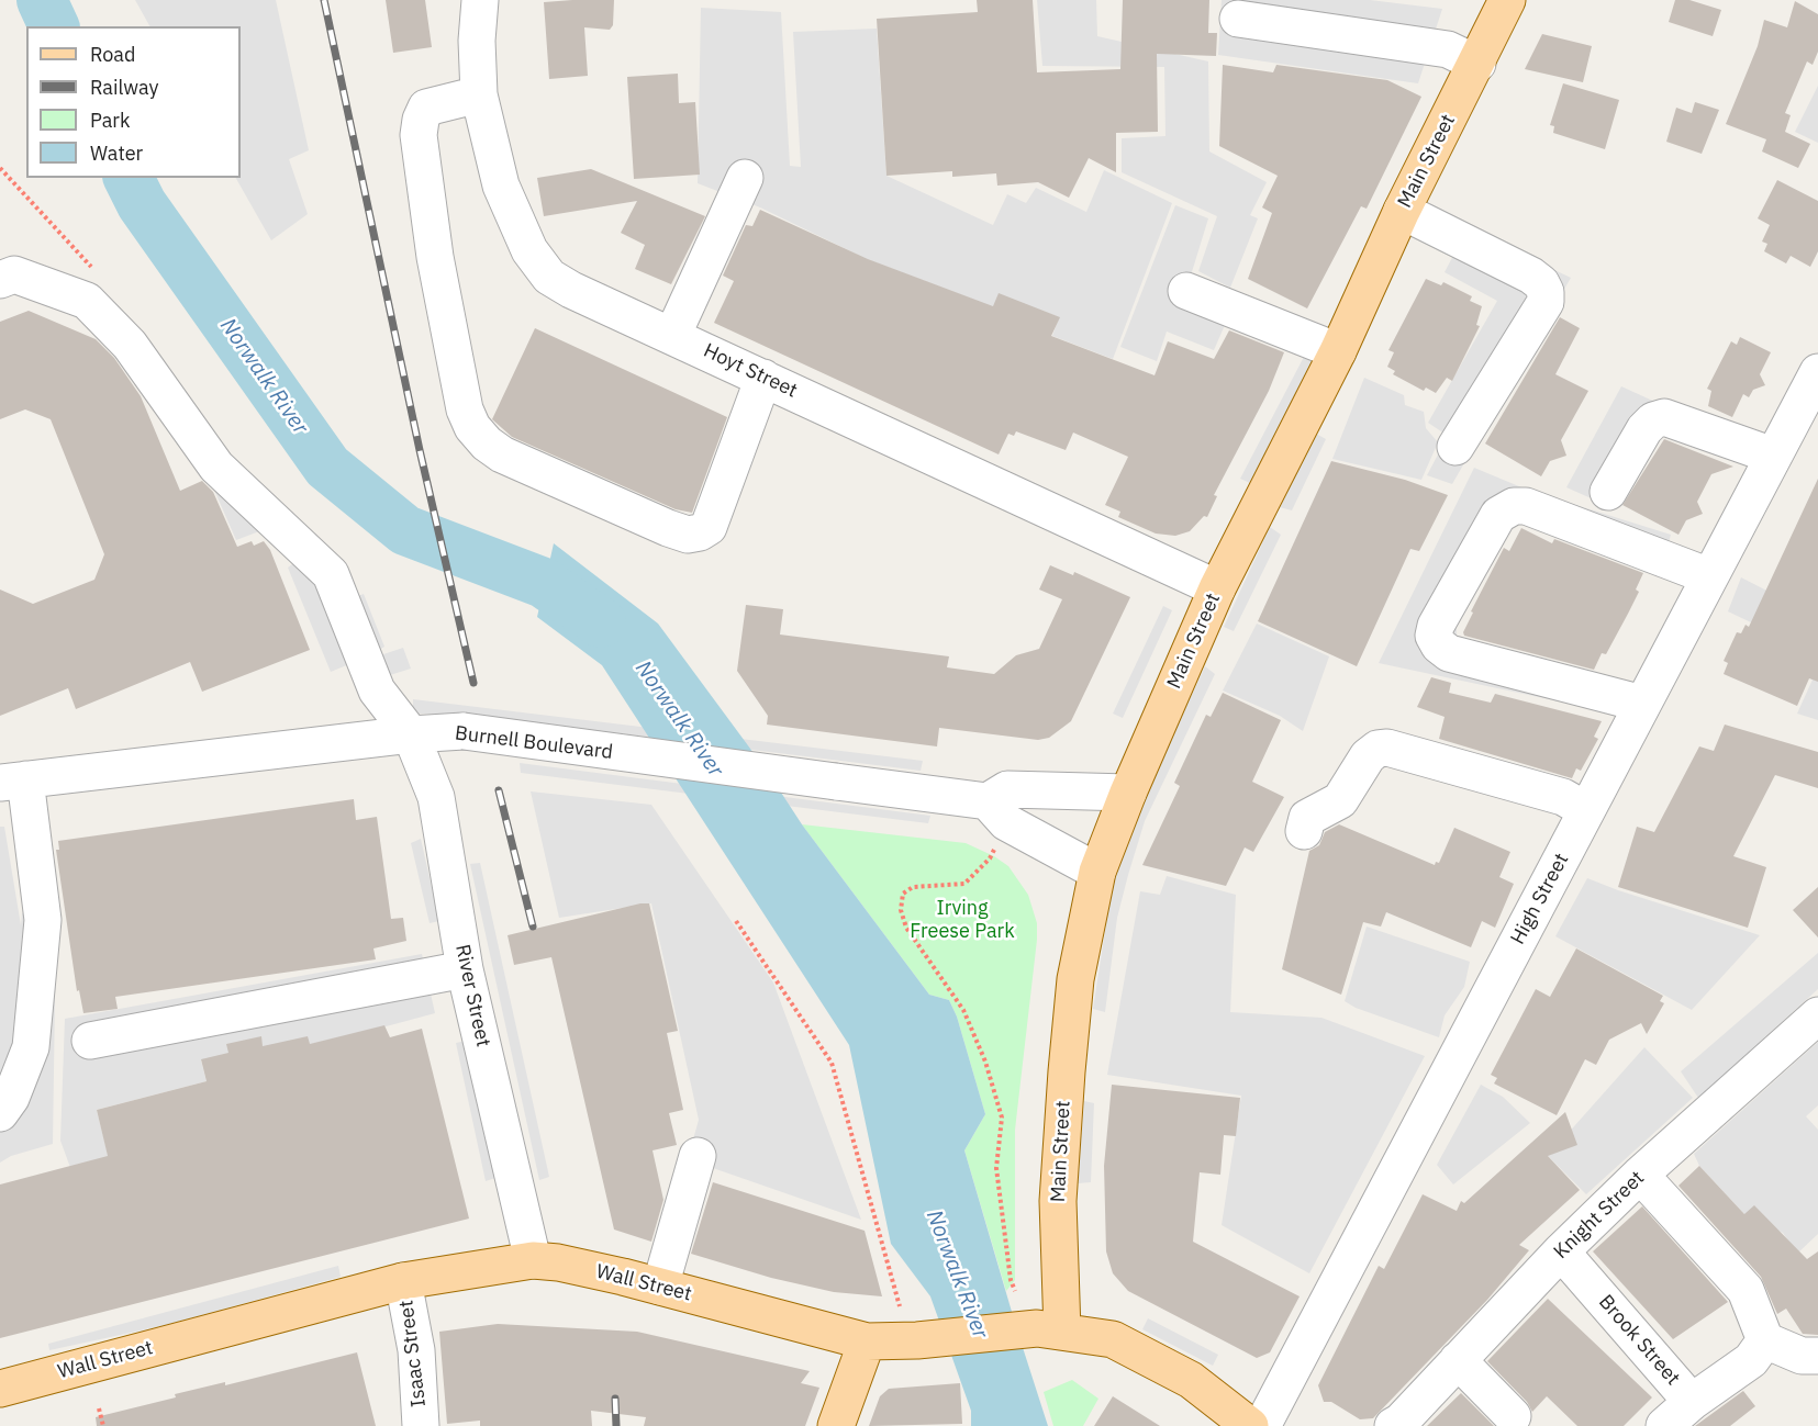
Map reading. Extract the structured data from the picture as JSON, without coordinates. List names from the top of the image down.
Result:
{
  "streets": {
    "main road": ["Main Street", "Wall Street"],
    "street": [
      "Hoyt Street",
      "Burnell Boulevard",
      "High Street",
      "River Street",
      "Knight Street",
      "Brook Street",
      "Isaac Street"
    ]
  },
  "crossings": [
    ["Main Street", "Hoyt Street"],
    ["Main Street", "Burnell Boulevard"],
    ["Main Street", "Wall Street"],
    ["Burnell Boulevard", "River Street"],
    ["River Street", "Wall Street"],
    ["Knight Street", "Brook Street"],
    ["Wall Street", "Isaac Street"]
  ],
  "water": ["Norwalk River"],
  "parks": ["Irving Freese Park"],
  "legend": [
    "Road",
    "Railway",
    "Park",
    "Water"
  ]
}
